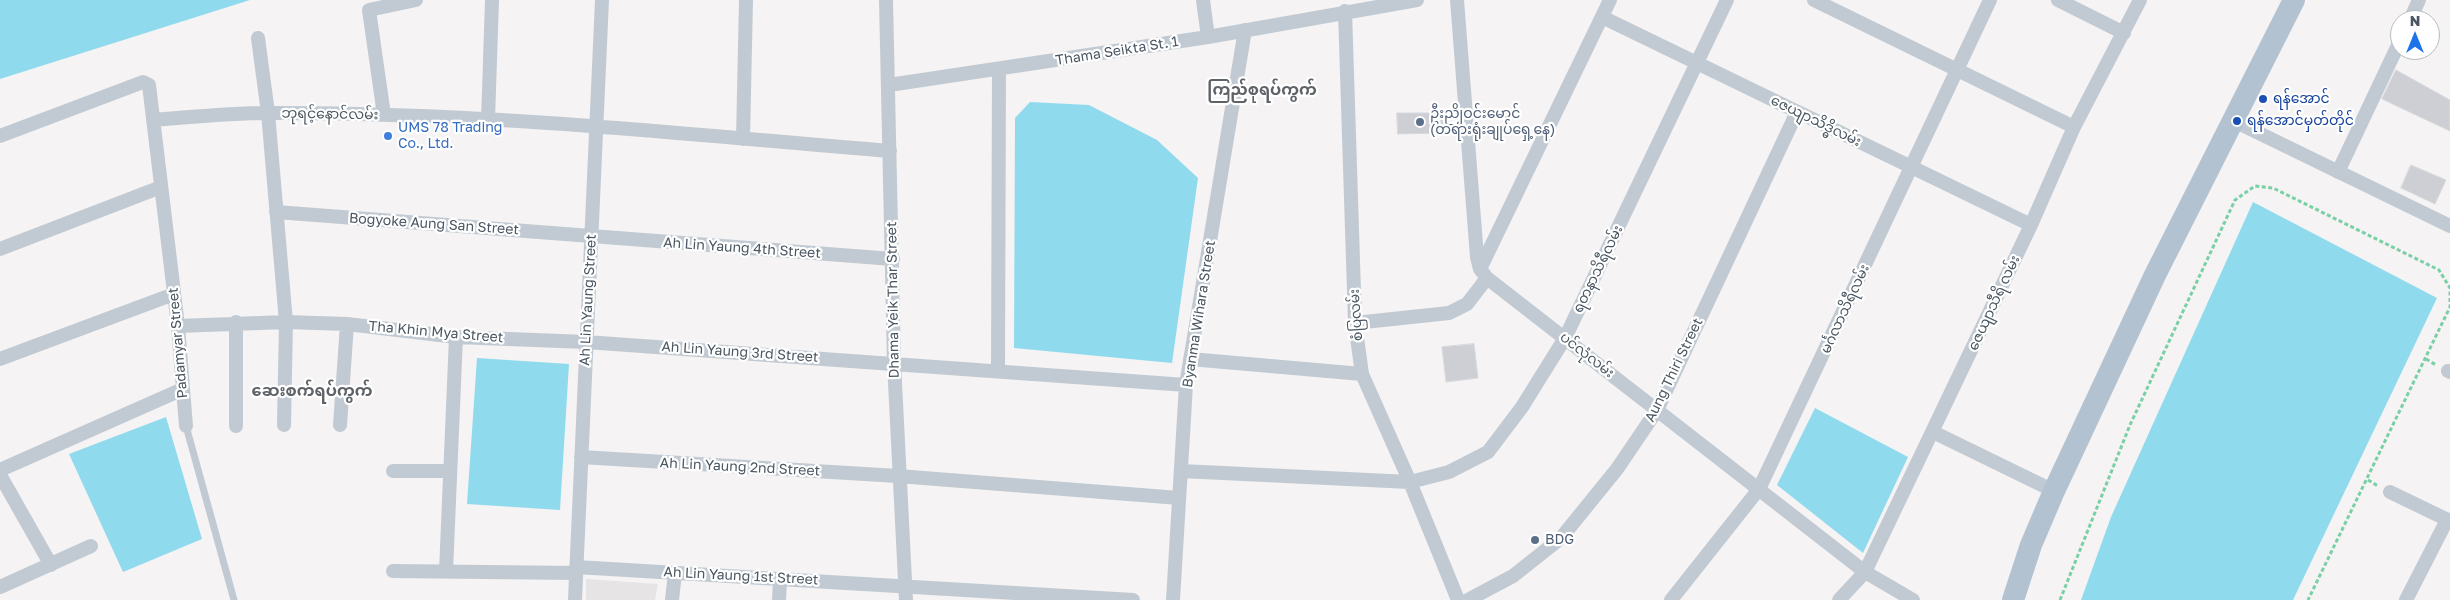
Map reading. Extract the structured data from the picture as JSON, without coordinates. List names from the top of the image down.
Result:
{
  "streets": {
    "street": [
      "Thama Seikta St. 1",
      "ဘုရင့်နောင်လမ်း",
      "ဇေယျာသိဒ္ဓိလမ်း",
      "Bogyoke Aung San Street",
      "Ah Lin Yaung 4th Street",
      "ရတနာသိရီလမ်း",
      "Ah Lin Yaung Street",
      "Dhama Yeik Thar Street",
      "ဇေယျာသီရိ လမ်း",
      "မင်္ဂလာသိရီလမ်း",
      "Byanma Wihara Street",
      "စံပြလမ်း",
      "Tha Khin Mya Street",
      "Padamyar Street",
      "Ah Lin Yaung 3rd Street",
      "ပင်လုံလမ်း",
      "Aung Thiri Street",
      "Ah Lin Yaung 2nd Street",
      "Ah Lin Yaung 1st Street"
    ]
  },
  "crossings": [
    ["Thama Seikta St. 1", "Dhama Yeik Thar Street"],
    ["Thama Seikta St. 1", "Byanma Wihara Street"],
    ["Thama Seikta St. 1", "စံပြလမ်း"],
    ["ဘုရင့်နောင်လမ်း", "Ah Lin Yaung Street"],
    ["ဘုရင့်နောင်လမ်း", "Dhama Yeik Thar Street"],
    ["ဘုရင့်နောင်လမ်း", "Padamyar Street"],
    ["ဇေယျာသိဒ္ဓိလမ်း", "ရတနာသိရီလမ်း"],
    ["ဇေယျာသိဒ္ဓိလမ်း", "ဇေယျာသီရိ လမ်း"],
    ["ဇေယျာသိဒ္ဓိလမ်း", "မင်္ဂလာသိရီလမ်း"],
    ["ဇေယျာသိဒ္ဓိလမ်း", "Aung Thiri Street"],
    ["Bogyoke Aung San Street", "Ah Lin Yaung 4th Street"],
    ["Bogyoke Aung San Street", "Ah Lin Yaung Street"],
    ["Ah Lin Yaung 4th Street", "Ah Lin Yaung Street"],
    ["Ah Lin Yaung 4th Street", "Dhama Yeik Thar Street"],
    ["ရတနာသိရီလမ်း", "Byanma Wihara Street"],
    ["ရတနာသိရီလမ်း", "စံပြလမ်း"],
    ["ရတနာသိရီလမ်း", "ပင်လုံလမ်း"],
    ["Ah Lin Yaung Street", "Tha Khin Mya Street"],
    ["Ah Lin Yaung Street", "Ah Lin Yaung 3rd Street"],
    ["Ah Lin Yaung Street", "Ah Lin Yaung 2nd Street"],
    ["Ah Lin Yaung Street", "Ah Lin Yaung 1st Street"],
    ["Dhama Yeik Thar Street", "Ah Lin Yaung 3rd Street"],
    ["Dhama Yeik Thar Street", "Ah Lin Yaung 2nd Street"],
    ["Dhama Yeik Thar Street", "Ah Lin Yaung 1st Street"],
    ["ဇေယျာသီရိ လမ်း", "ပင်လုံလမ်း"],
    ["မင်္ဂလာသိရီလမ်း", "ပင်လုံလမ်း"],
    ["Byanma Wihara Street", "Ah Lin Yaung 3rd Street"],
    ["Byanma Wihara Street", "Ah Lin Yaung 2nd Street"],
    ["Tha Khin Mya Street", "Padamyar Street"],
    ["Tha Khin Mya Street", "Ah Lin Yaung 3rd Street"],
    ["ပင်လုံလမ်း", "Aung Thiri Street"]
  ],
  "districts": ["ကြည်စုရပ်ကွက်", "ဆေးစက်ရပ်ကွက်"],
  "places": [
    "ရန်အောင်",
    "ရန်အောင်မှတ်တိုင်",
    "ဦးညိုဝင်းမောင် (တရားရုံးချုပ်ရှေ့နေ)",
    "UMS 78 Trading Co., Ltd.",
    "BDG"
  ],
  "north": "top"
}
